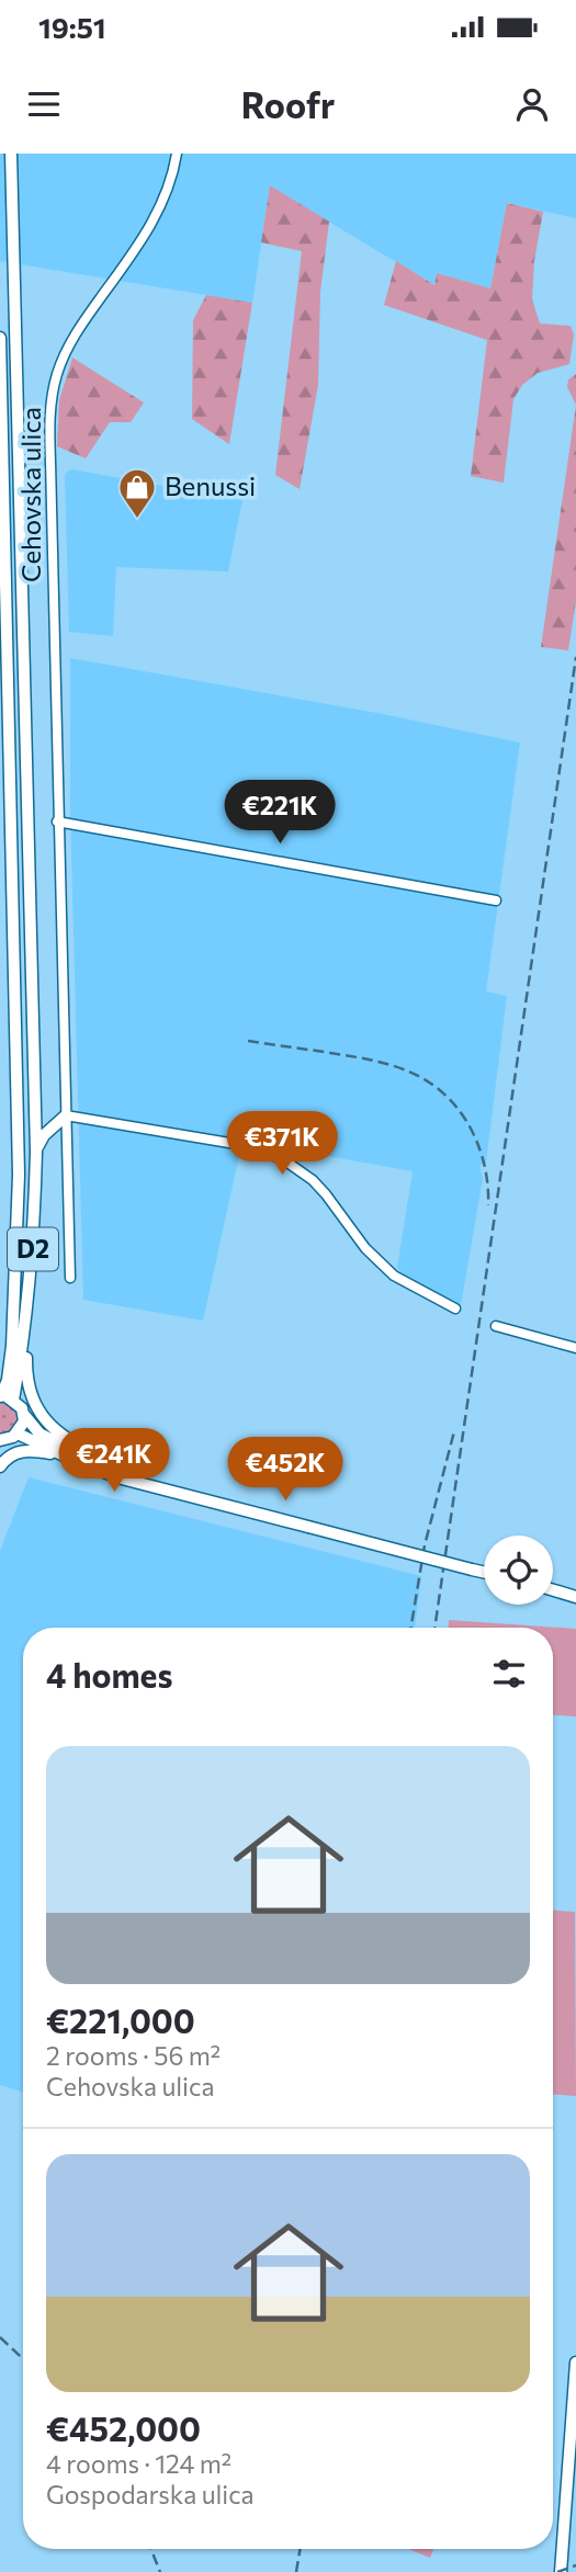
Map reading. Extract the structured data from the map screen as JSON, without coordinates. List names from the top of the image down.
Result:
{
  "streets": {
    "main road": ["D2"],
    "street": ["Cehovska ulica"]
  },
  "places": {
    "shop": ["Benussi"]
  },
  "page": {
    "status": "19:51",
    "header": "Roofr",
    "price": [
      "€221K",
      "€371K",
      "€241K",
      "€452K"
    ],
    "heading": "4 homes",
    "list": [
      {
        "name": "€221,000",
        "note": "2 rooms · 56 m² · Cehovska ulica"
      },
      {
        "name": "€452,000",
        "note": "4 rooms · 124 m² · Gospodarska ulica"
      }
    ]
  }
}
